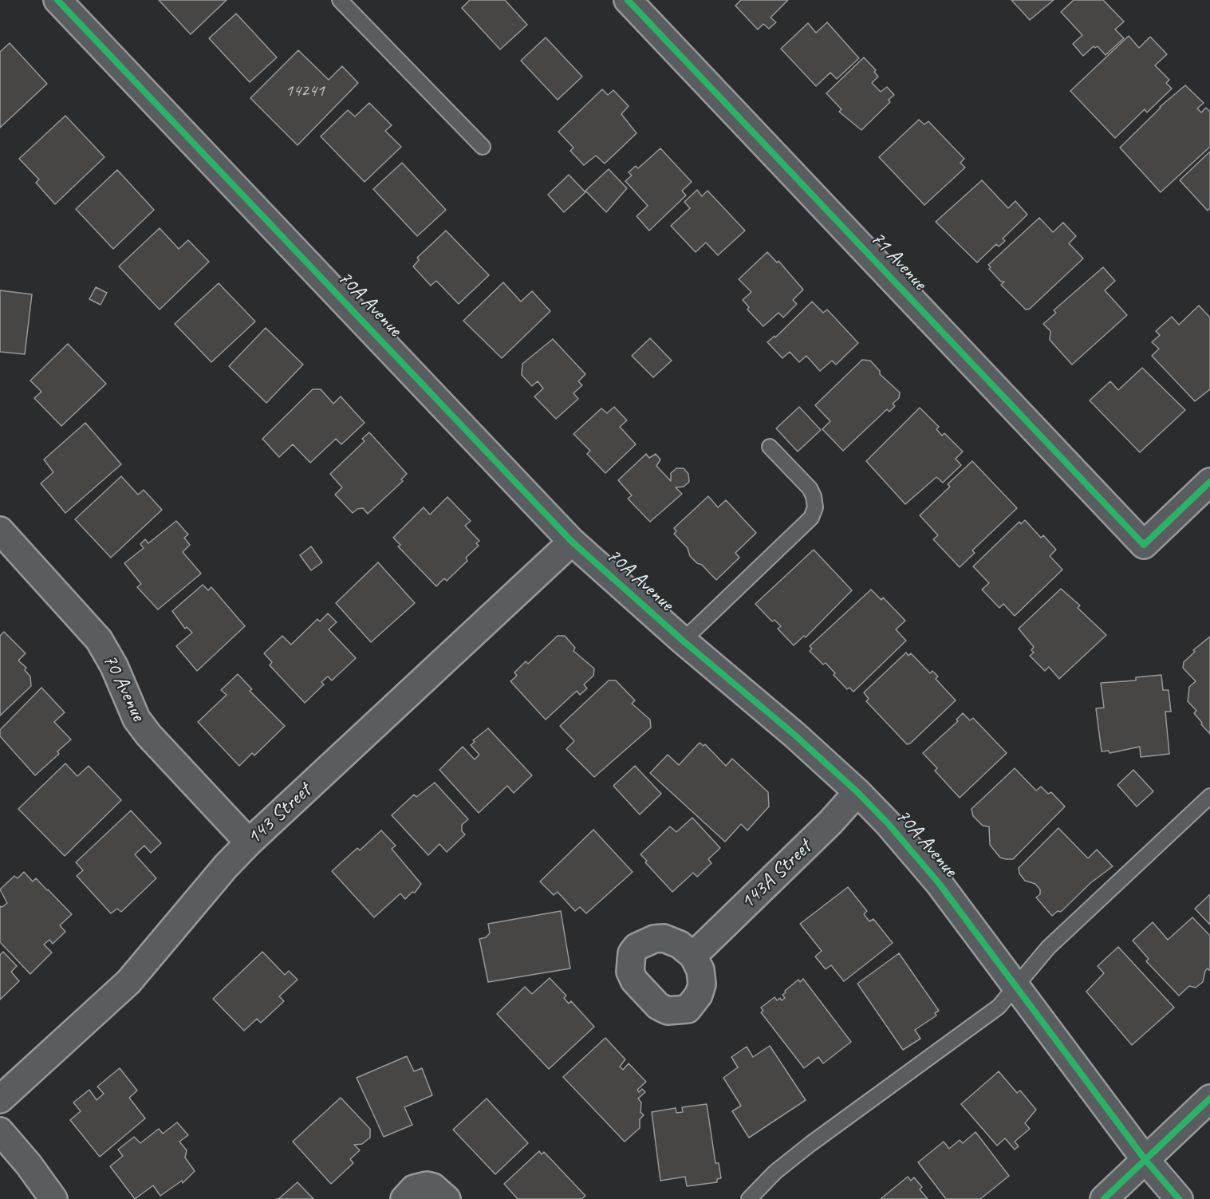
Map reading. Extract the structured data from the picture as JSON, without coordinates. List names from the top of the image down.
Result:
{
  "streets": {
    "street": [
      "71 Avenue",
      "70A Avenue",
      "70 Avenue",
      "143 Street",
      "143A Street"
    ]
  },
  "crossings": [
    ["70A Avenue", "143 Street"],
    ["70A Avenue", "143A Street"],
    ["70 Avenue", "143 Street"]
  ],
  "house_numbers": ["14241"]
}
